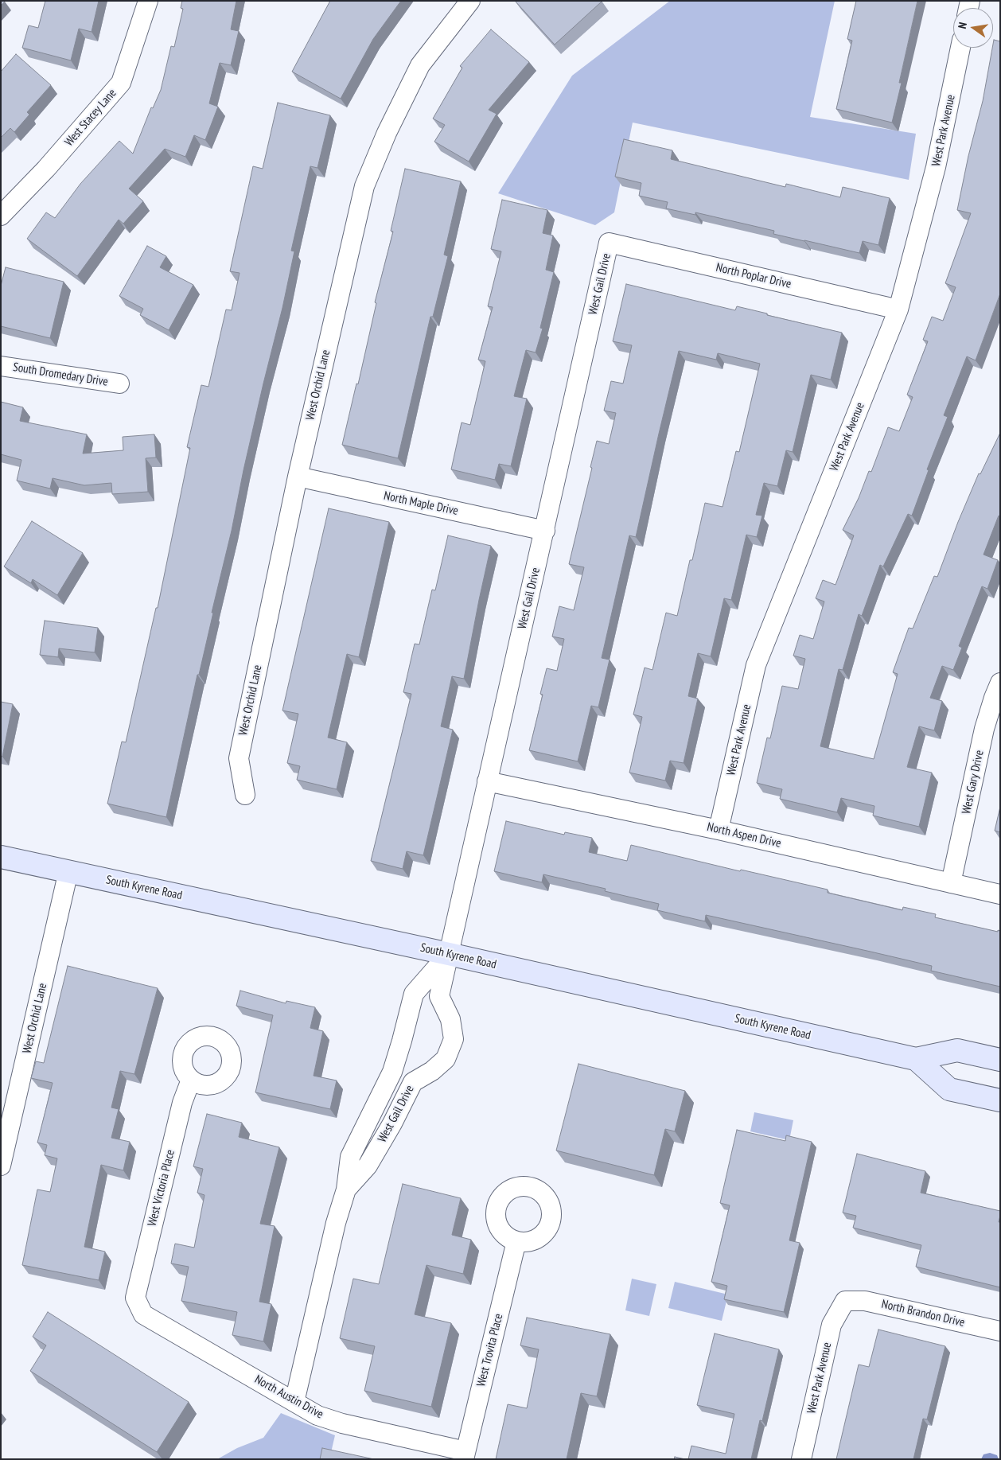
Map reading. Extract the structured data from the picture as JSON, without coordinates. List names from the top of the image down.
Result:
{
  "streets": {
    "main road": ["South Kyrene Road"],
    "street": [
      "West Stacey Lane",
      "West Park Avenue",
      "North Poplar Drive",
      "West Gail Drive",
      "South Dromedary Drive",
      "West Orchid Lane",
      "North Maple Drive",
      "West Gary Drive",
      "North Aspen Drive",
      "West Victoria Place",
      "North Brandon Drive",
      "West Trovita Place",
      "North Austin Drive"
    ]
  },
  "crossings": [
    ["West Park Avenue", "North Poplar Drive"],
    ["West Park Avenue", "North Aspen Drive"],
    ["West Park Avenue", "North Brandon Drive"],
    ["North Poplar Drive", "West Gail Drive"],
    ["West Gail Drive", "North Maple Drive"],
    ["West Gail Drive", "North Aspen Drive"],
    ["West Gail Drive", "South Kyrene Road"],
    ["West Gail Drive", "North Austin Drive"],
    ["West Orchid Lane", "North Maple Drive"],
    ["West Orchid Lane", "South Kyrene Road"],
    ["West Gary Drive", "North Aspen Drive"],
    ["West Victoria Place", "North Austin Drive"],
    ["West Trovita Place", "North Austin Drive"]
  ],
  "north": "left"
}
